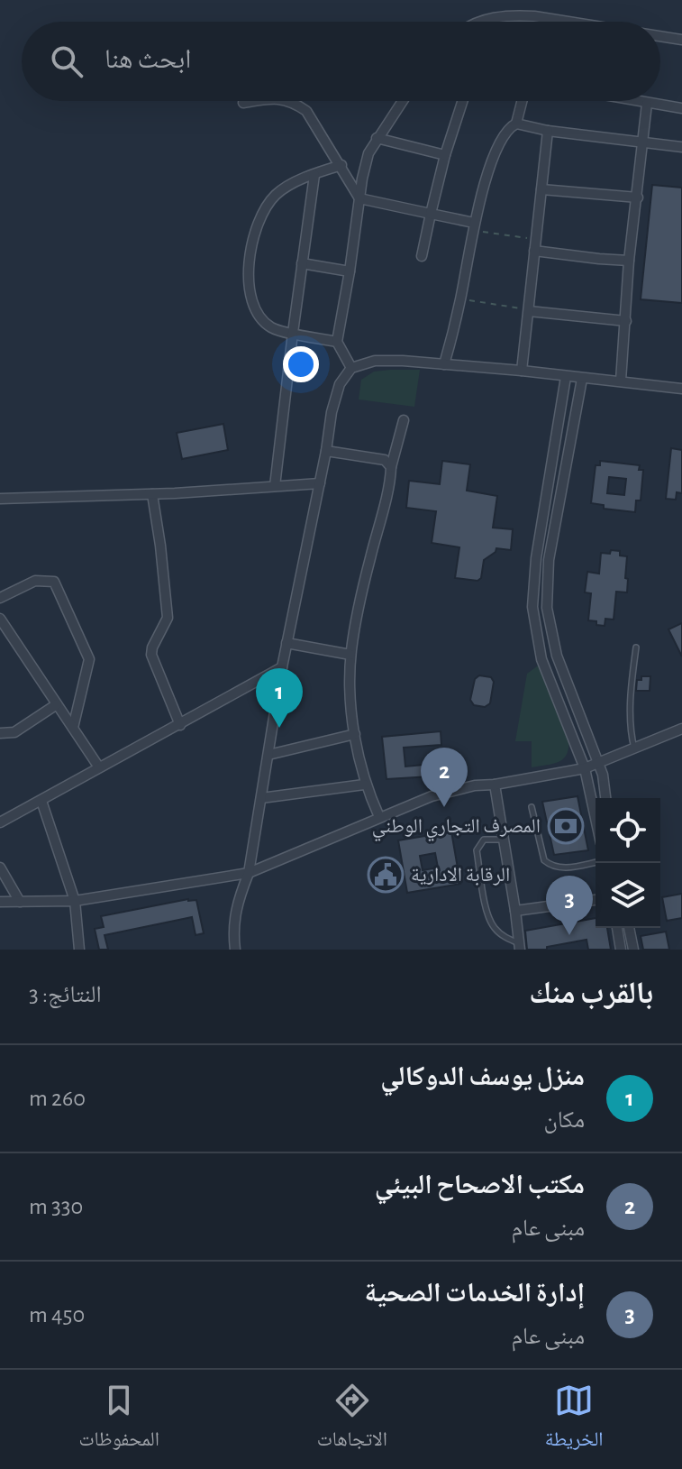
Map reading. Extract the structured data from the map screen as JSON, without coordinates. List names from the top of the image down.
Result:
{
  "places": {
    "bank": ["المصرف التجاري الوطني"],
    "public building": ["الرقابة الادارية"]
  },
  "page": {
    "search": "ابحث هنا",
    "pins": ["1", "2", "3"],
    "heading": ["بالقرب منك", "النتائج: 3"],
    "list": [
      {
        "mark": "1",
        "name": "منزل يوسف الدوكالي",
        "note": "مكان",
        "value": "260 m"
      },
      {
        "mark": "2",
        "name": "مكتب الاصحاح البيئي",
        "note": "مبنى عام",
        "value": "330 m"
      },
      {
        "mark": "3",
        "name": "إدارة الخدمات الصحية",
        "note": "مبنى عام",
        "value": "450 m"
      }
    ],
    "nav": ["الخريطة", "الاتجاهات", "المحفوظات"]
  }
}
